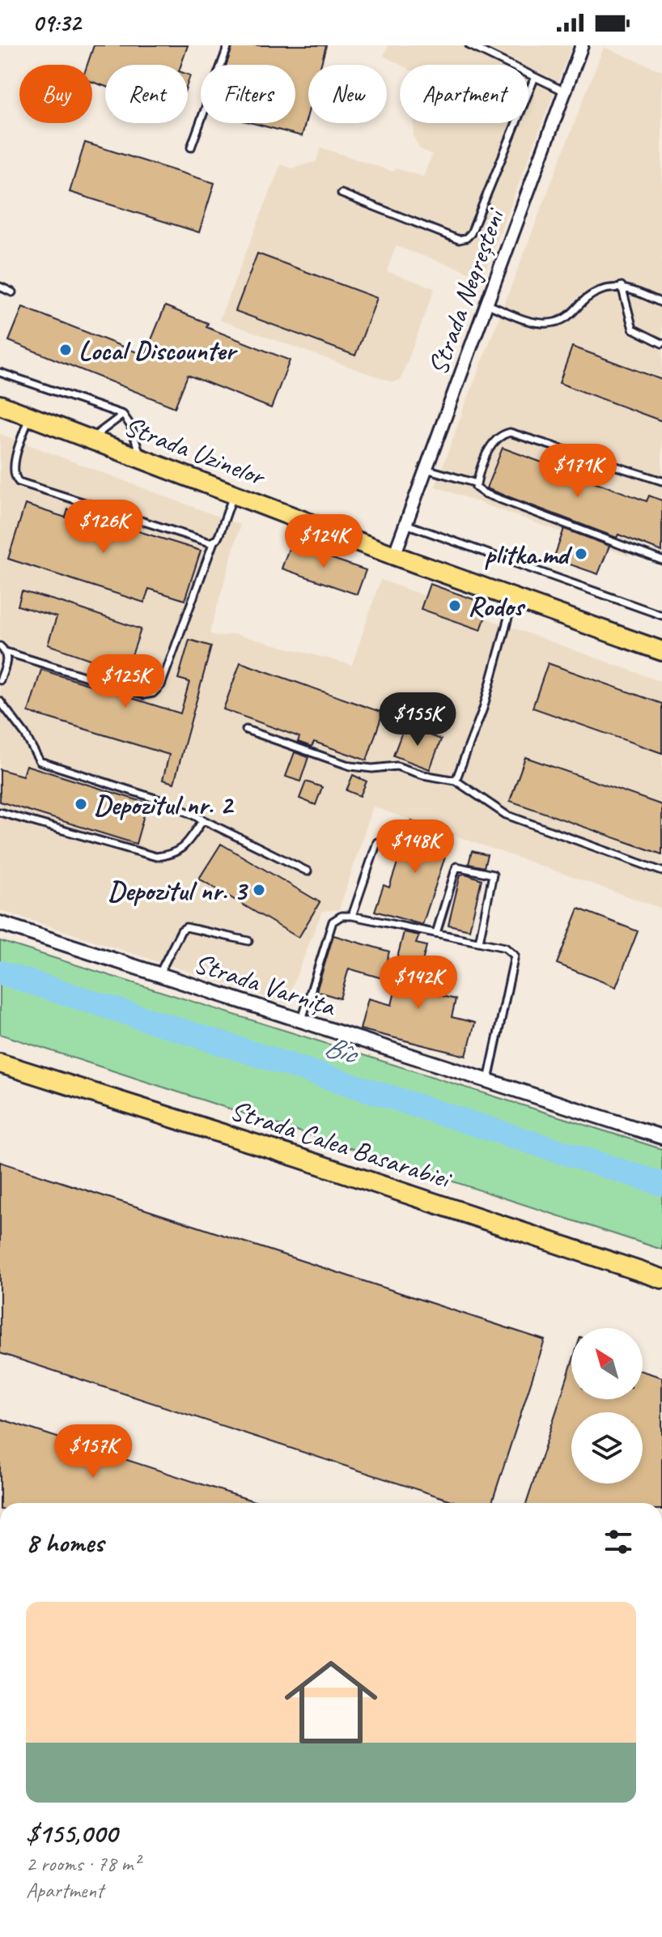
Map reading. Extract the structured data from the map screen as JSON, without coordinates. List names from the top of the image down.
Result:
{
  "streets": {
    "main road": ["Strada Uzinelor", "Strada Calea Basarabiei"],
    "street": ["Strada Negreșteni", "Strada Varnița"]
  },
  "crossings": [
    ["Strada Negreșteni", "Strada Uzinelor"]
  ],
  "water": ["Bîc"],
  "places": [
    "Local Discounter",
    "plitka.md",
    "Rodos",
    "Depozitul nr. 2",
    "Depozitul nr. 3"
  ],
  "north": "top left",
  "page": {
    "status": "09:32",
    "chip": [
      "Buy",
      "Rent",
      "Filters",
      "New",
      "Apartment"
    ],
    "price": [
      "$171K",
      "$126K",
      "$124K",
      "$125K",
      "$155K",
      "$148K",
      "$142K",
      "$157K"
    ],
    "heading": "8 homes",
    "list": [
      {
        "name": "$155,000",
        "note": "2 rooms · 78 m² · Apartment"
      }
    ]
  }
}
